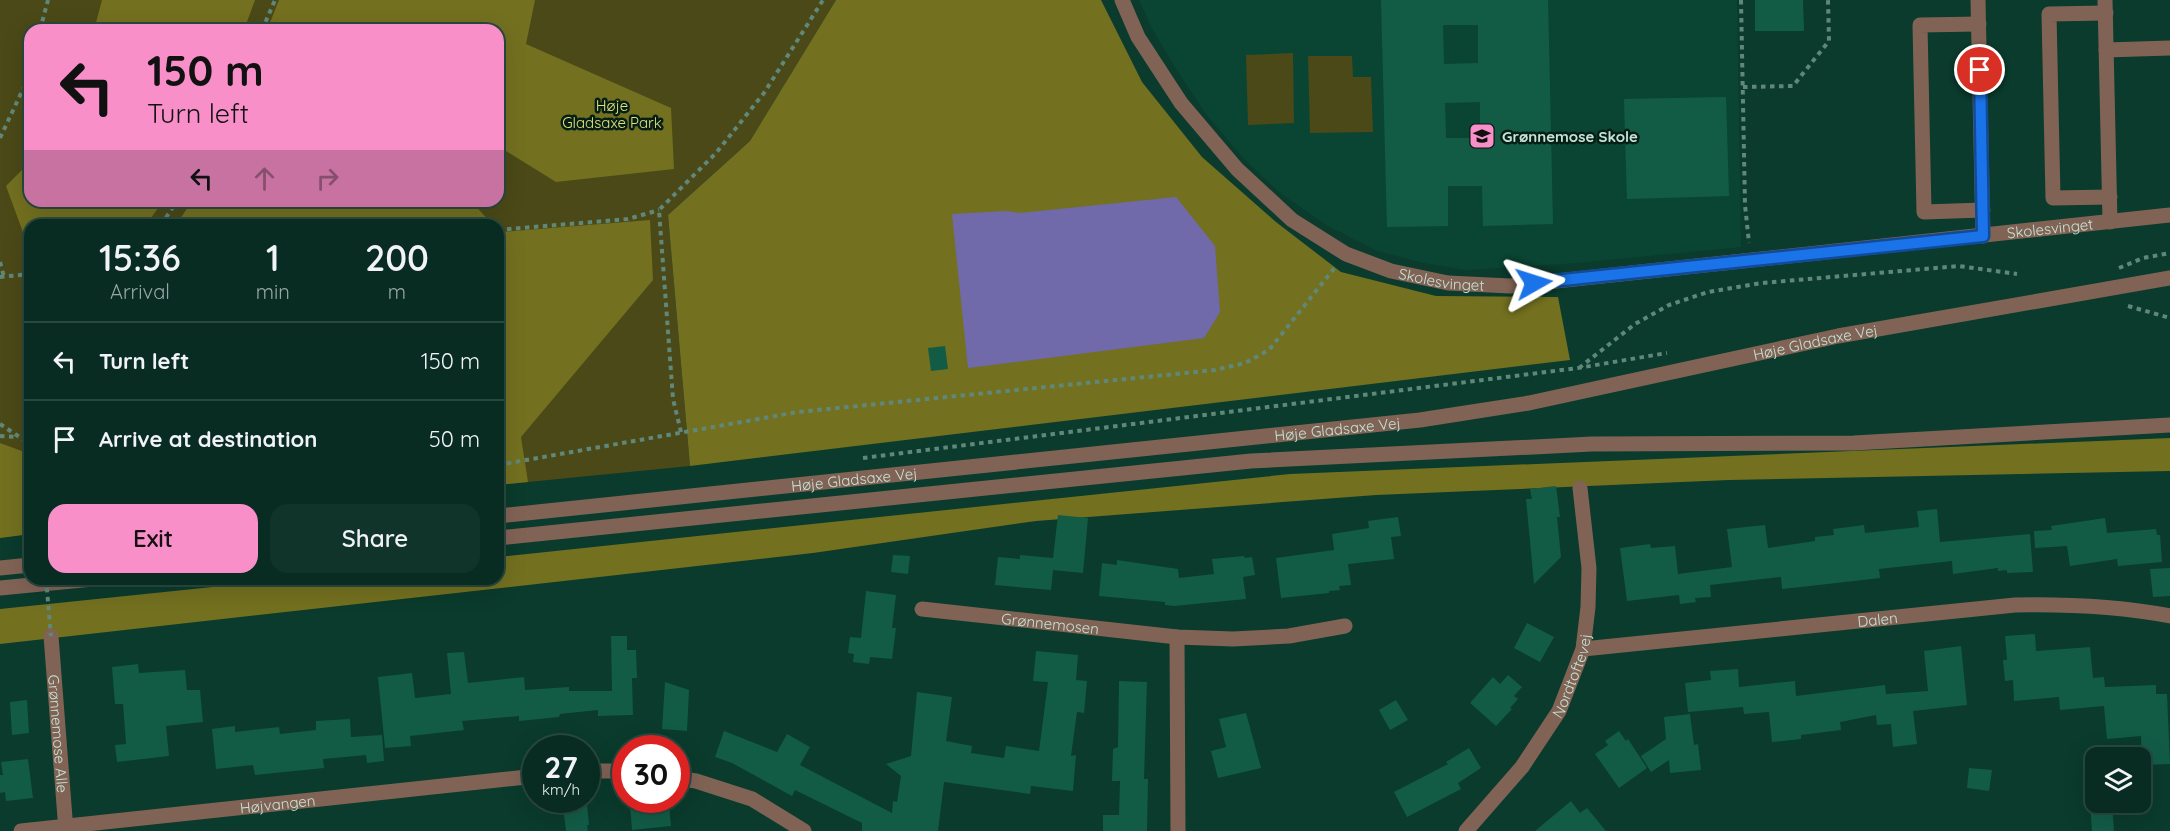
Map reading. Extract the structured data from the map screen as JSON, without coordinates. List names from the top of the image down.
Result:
{
  "streets": {
    "street": [
      "Skolesvinget",
      "Høje Gladsaxe Vej",
      "Dalen",
      "Grønnemosen",
      "Nordtoftevej",
      "Grønnemose Alle",
      "Højvangen"
    ]
  },
  "crossings": [
    ["Dalen", "Nordtoftevej"],
    ["Grønnemose Alle", "Højvangen"]
  ],
  "parks": ["Høje Gladsaxe Park"],
  "places": {
    "school or university": ["Grønnemose Skole"]
  },
  "page": {
    "turn": ["150 m", "Turn left"],
    "eta": [
      "15:36",
      "Arrival",
      "1",
      "min",
      "200",
      "m"
    ],
    "list": [
      {
        "name": "Turn left",
        "value": "150 m"
      },
      {
        "name": "Arrive at destination",
        "value": "50 m"
      }
    ],
    "buttons": ["Exit", "Share"],
    "speed": "27 km/h",
    "limit": "30"
  }
}
